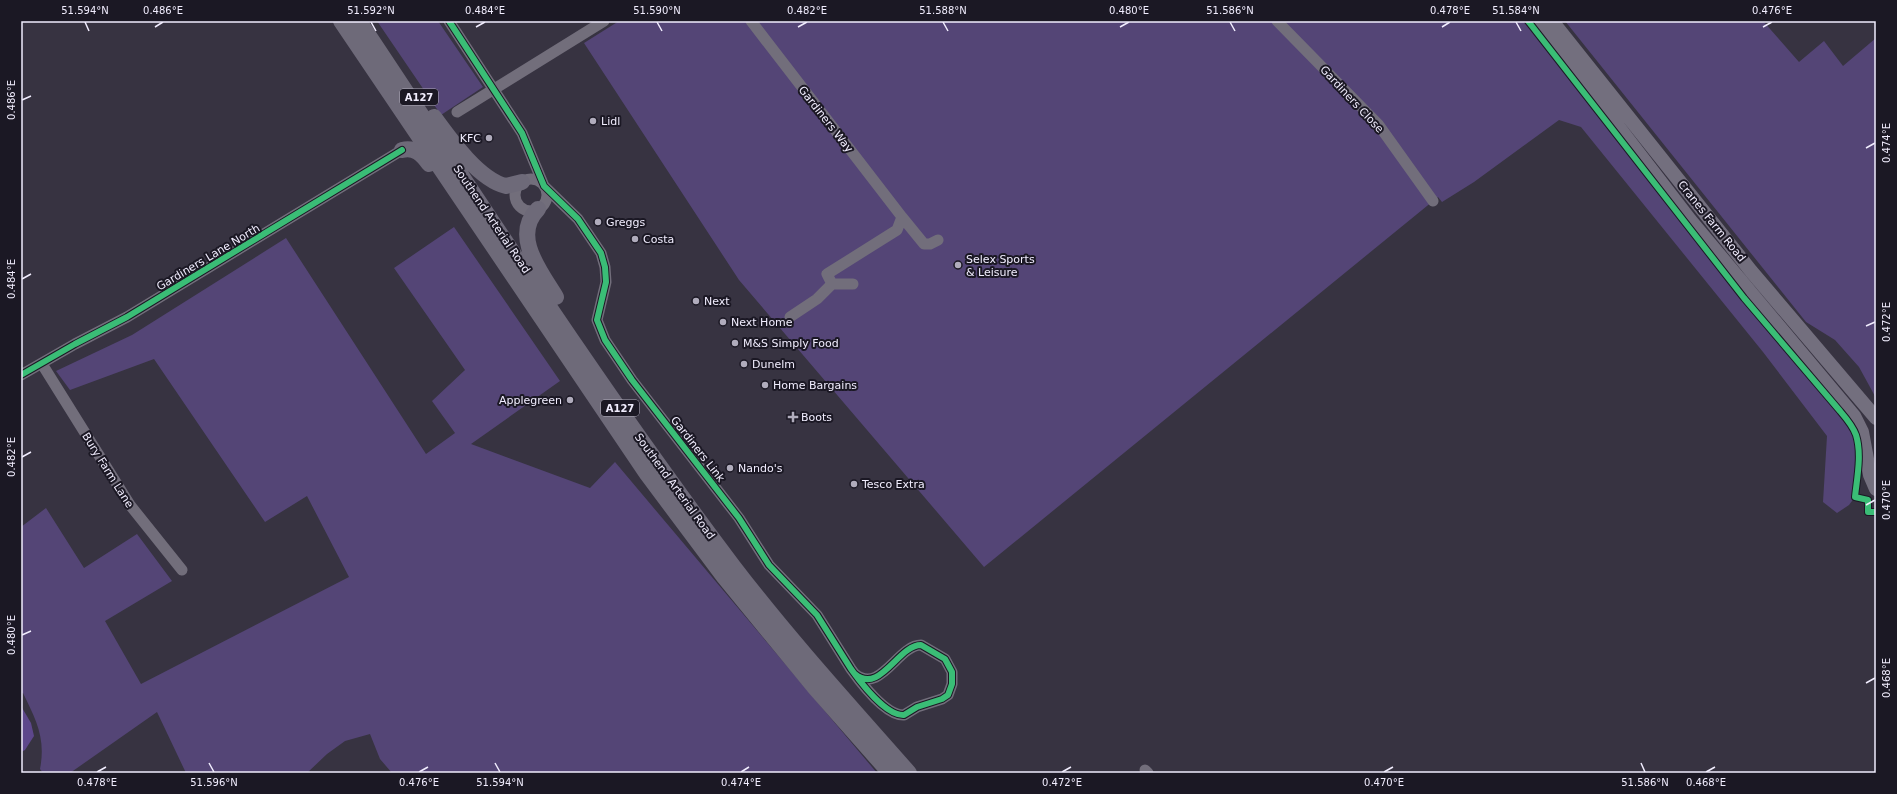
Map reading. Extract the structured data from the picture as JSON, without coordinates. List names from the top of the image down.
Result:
{
  "streets": {
    "highway": ["A127", "Southend Arterial Road"],
    "main road": ["Cranes Farm Road"],
    "street": [
      "Gardiners Close",
      "Gardiners Way",
      "Gardiners Lane North",
      "Gardiners Link",
      "Bury Farm Lane"
    ]
  },
  "crossings": [
    ["A127", "Southend Arterial Road"],
    ["A127", "Gardiners Lane North"],
    ["A127", "Gardiners Link"],
    ["Gardiners Lane North", "Bury Farm Lane"]
  ],
  "places": {
    "other": [
      "Lidl",
      "KFC",
      "Greggs",
      "Costa",
      "Selex Sports & Leisure",
      "Next",
      "Next Home",
      "M&S Simply Food",
      "Dunelm",
      "Home Bargains",
      "Applegreen",
      "Nando's",
      "Tesco Extra"
    ],
    "health": ["Boots"]
  },
  "coordinates": [
    "51.594°N",
    "0.486°E",
    "51.592°N",
    "0.484°E",
    "51.590°N",
    "0.482°E",
    "51.588°N",
    "0.480°E",
    "51.586°N",
    "0.478°E",
    "51.584°N",
    "0.476°E",
    "0.474°E",
    "0.472°E",
    "0.470°E",
    "0.468°E",
    "51.596°N"
  ]
}
